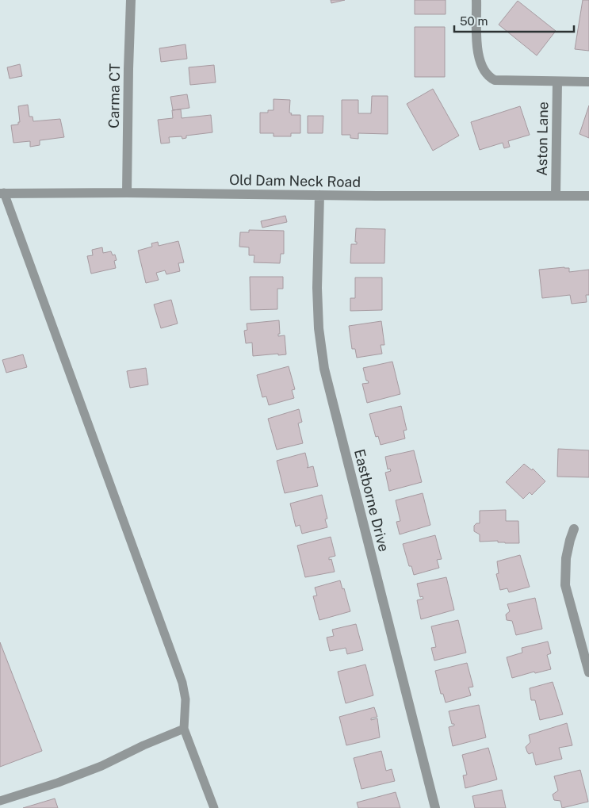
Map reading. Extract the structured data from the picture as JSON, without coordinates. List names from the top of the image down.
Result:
{
  "streets": {
    "street": [
      "Carma CT",
      "Aston Lane",
      "Old Dam Neck Road",
      "Eastborne Drive"
    ]
  },
  "crossings": [
    ["Carma CT", "Old Dam Neck Road"],
    ["Aston Lane", "Old Dam Neck Road"],
    ["Old Dam Neck Road", "Eastborne Drive"]
  ],
  "scale_bar": "50 m"
}
